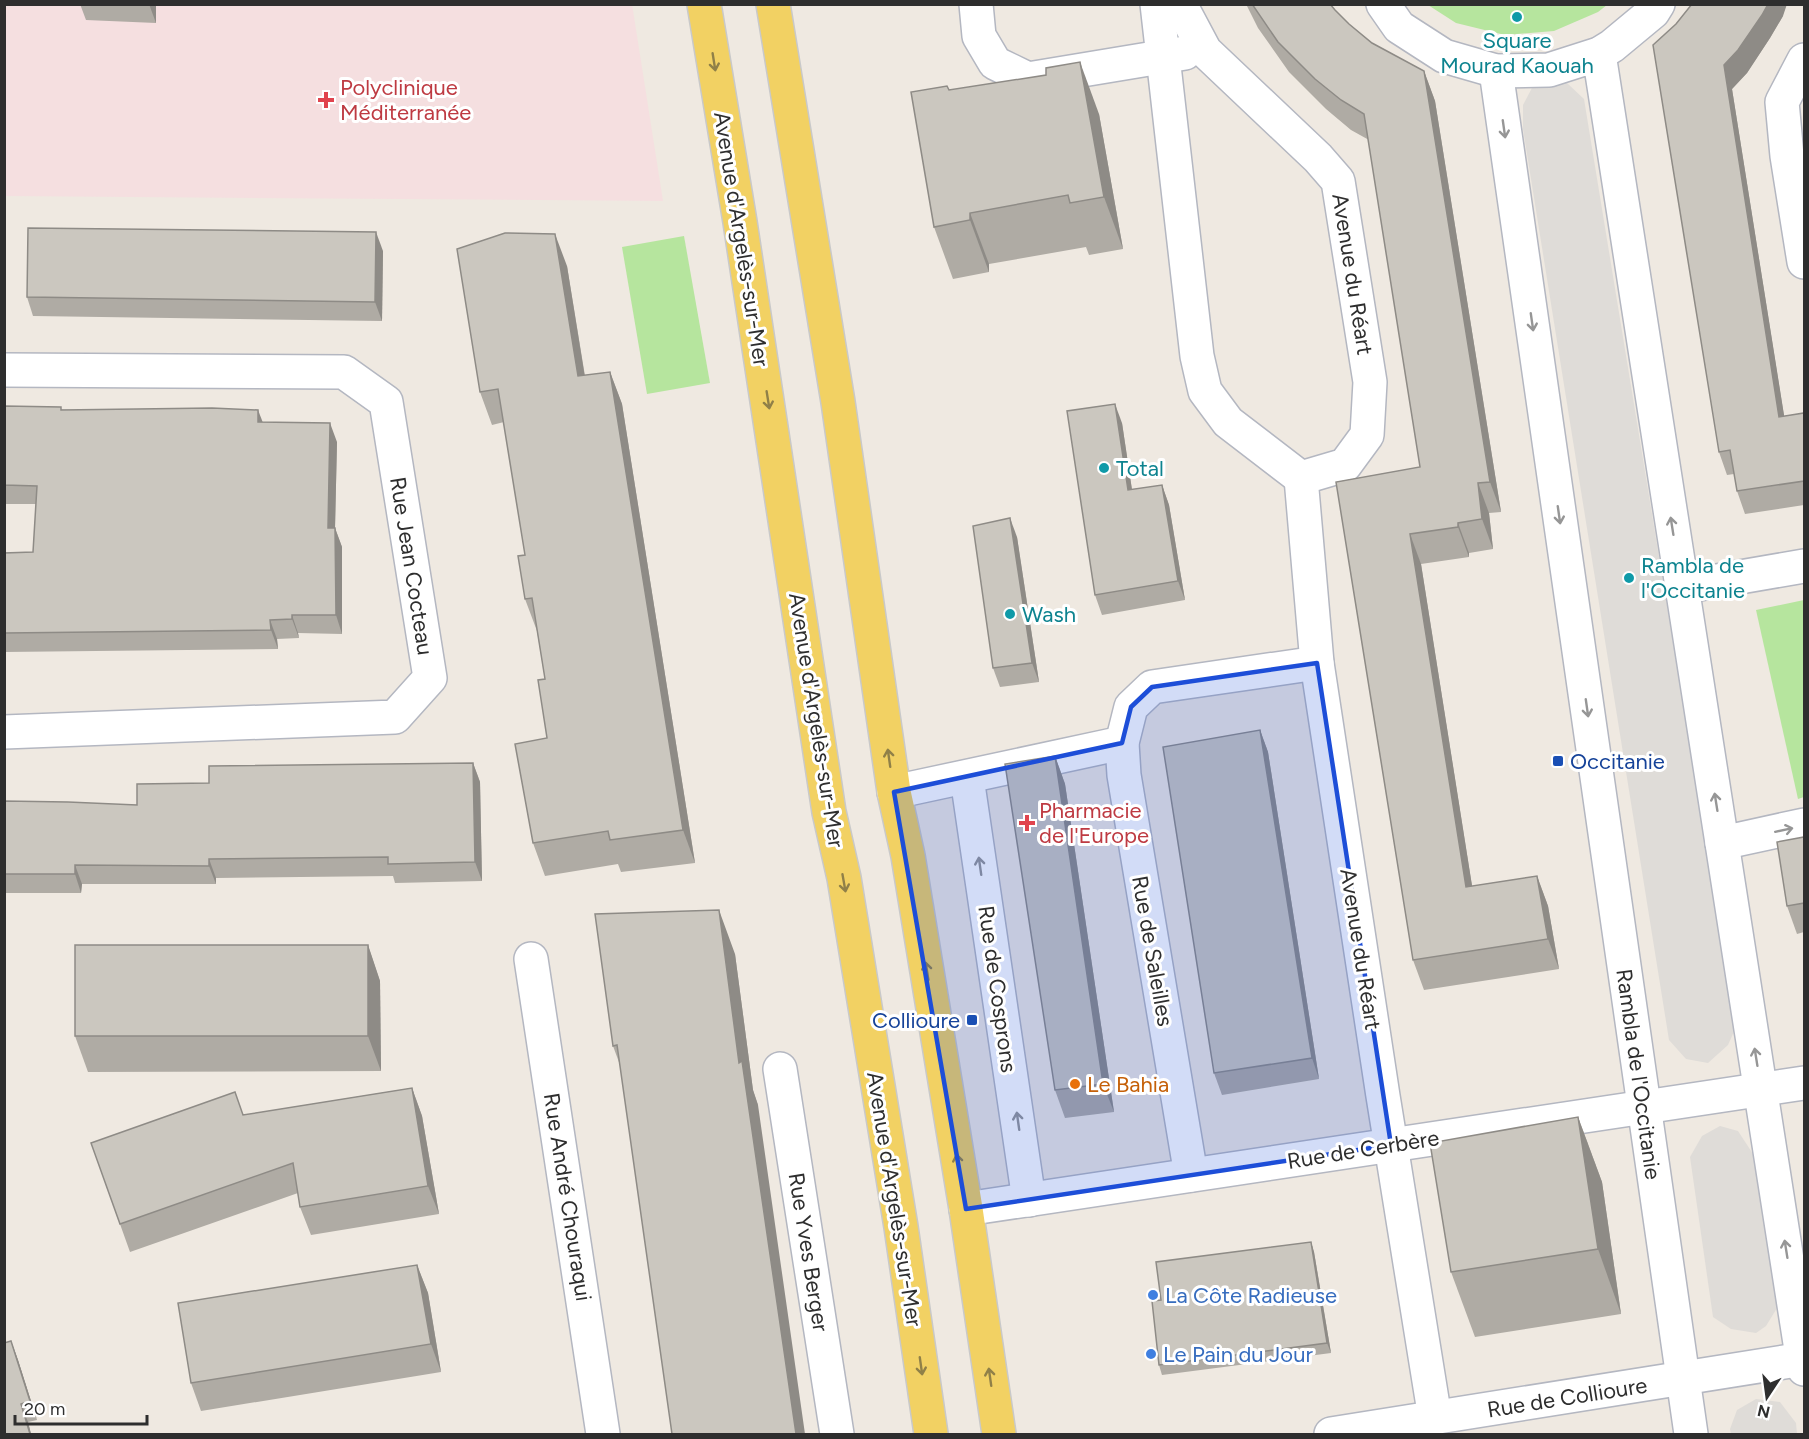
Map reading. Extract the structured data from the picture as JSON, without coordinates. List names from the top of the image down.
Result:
{
  "streets": {
    "main road": ["Avenue d'Argelès-sur-Mer"],
    "street": [
      "Avenue du Réart",
      "Rue Jean Cocteau",
      "Rue de Saleilles",
      "Rue de Cosprons",
      "Rambla de l'Occitanie",
      "Rue de Cerbère",
      "Rue André Chouraqui",
      "Rue Yves Berger",
      "Rue de Collioure"
    ]
  },
  "crossings": [
    ["Avenue du Réart", "Rue de Saleilles"],
    ["Avenue du Réart", "Rue de Cerbère"],
    ["Avenue du Réart", "Rue de Collioure"],
    ["Rue de Saleilles", "Rue de Cerbère"],
    ["Rue de Cosprons", "Rue de Cerbère"],
    ["Rambla de l'Occitanie", "Rue de Cerbère"],
    ["Rambla de l'Occitanie", "Rue de Collioure"]
  ],
  "one_way": ["Rue de Cosprons"],
  "places": {
    "other": [
      "Square Mourad Kaouah",
      "Total",
      "Rambla de l'Occitanie",
      "Wash",
      "Le Bahia",
      "La Côte Radieuse",
      "Le Pain du Jour"
    ],
    "health": ["Polyclinique Méditerranée", "Pharmacie de l'Europe"],
    "transit": ["Occitanie", "Collioure"]
  },
  "scale_bar": "20 m",
  "north": "bottom"
}
